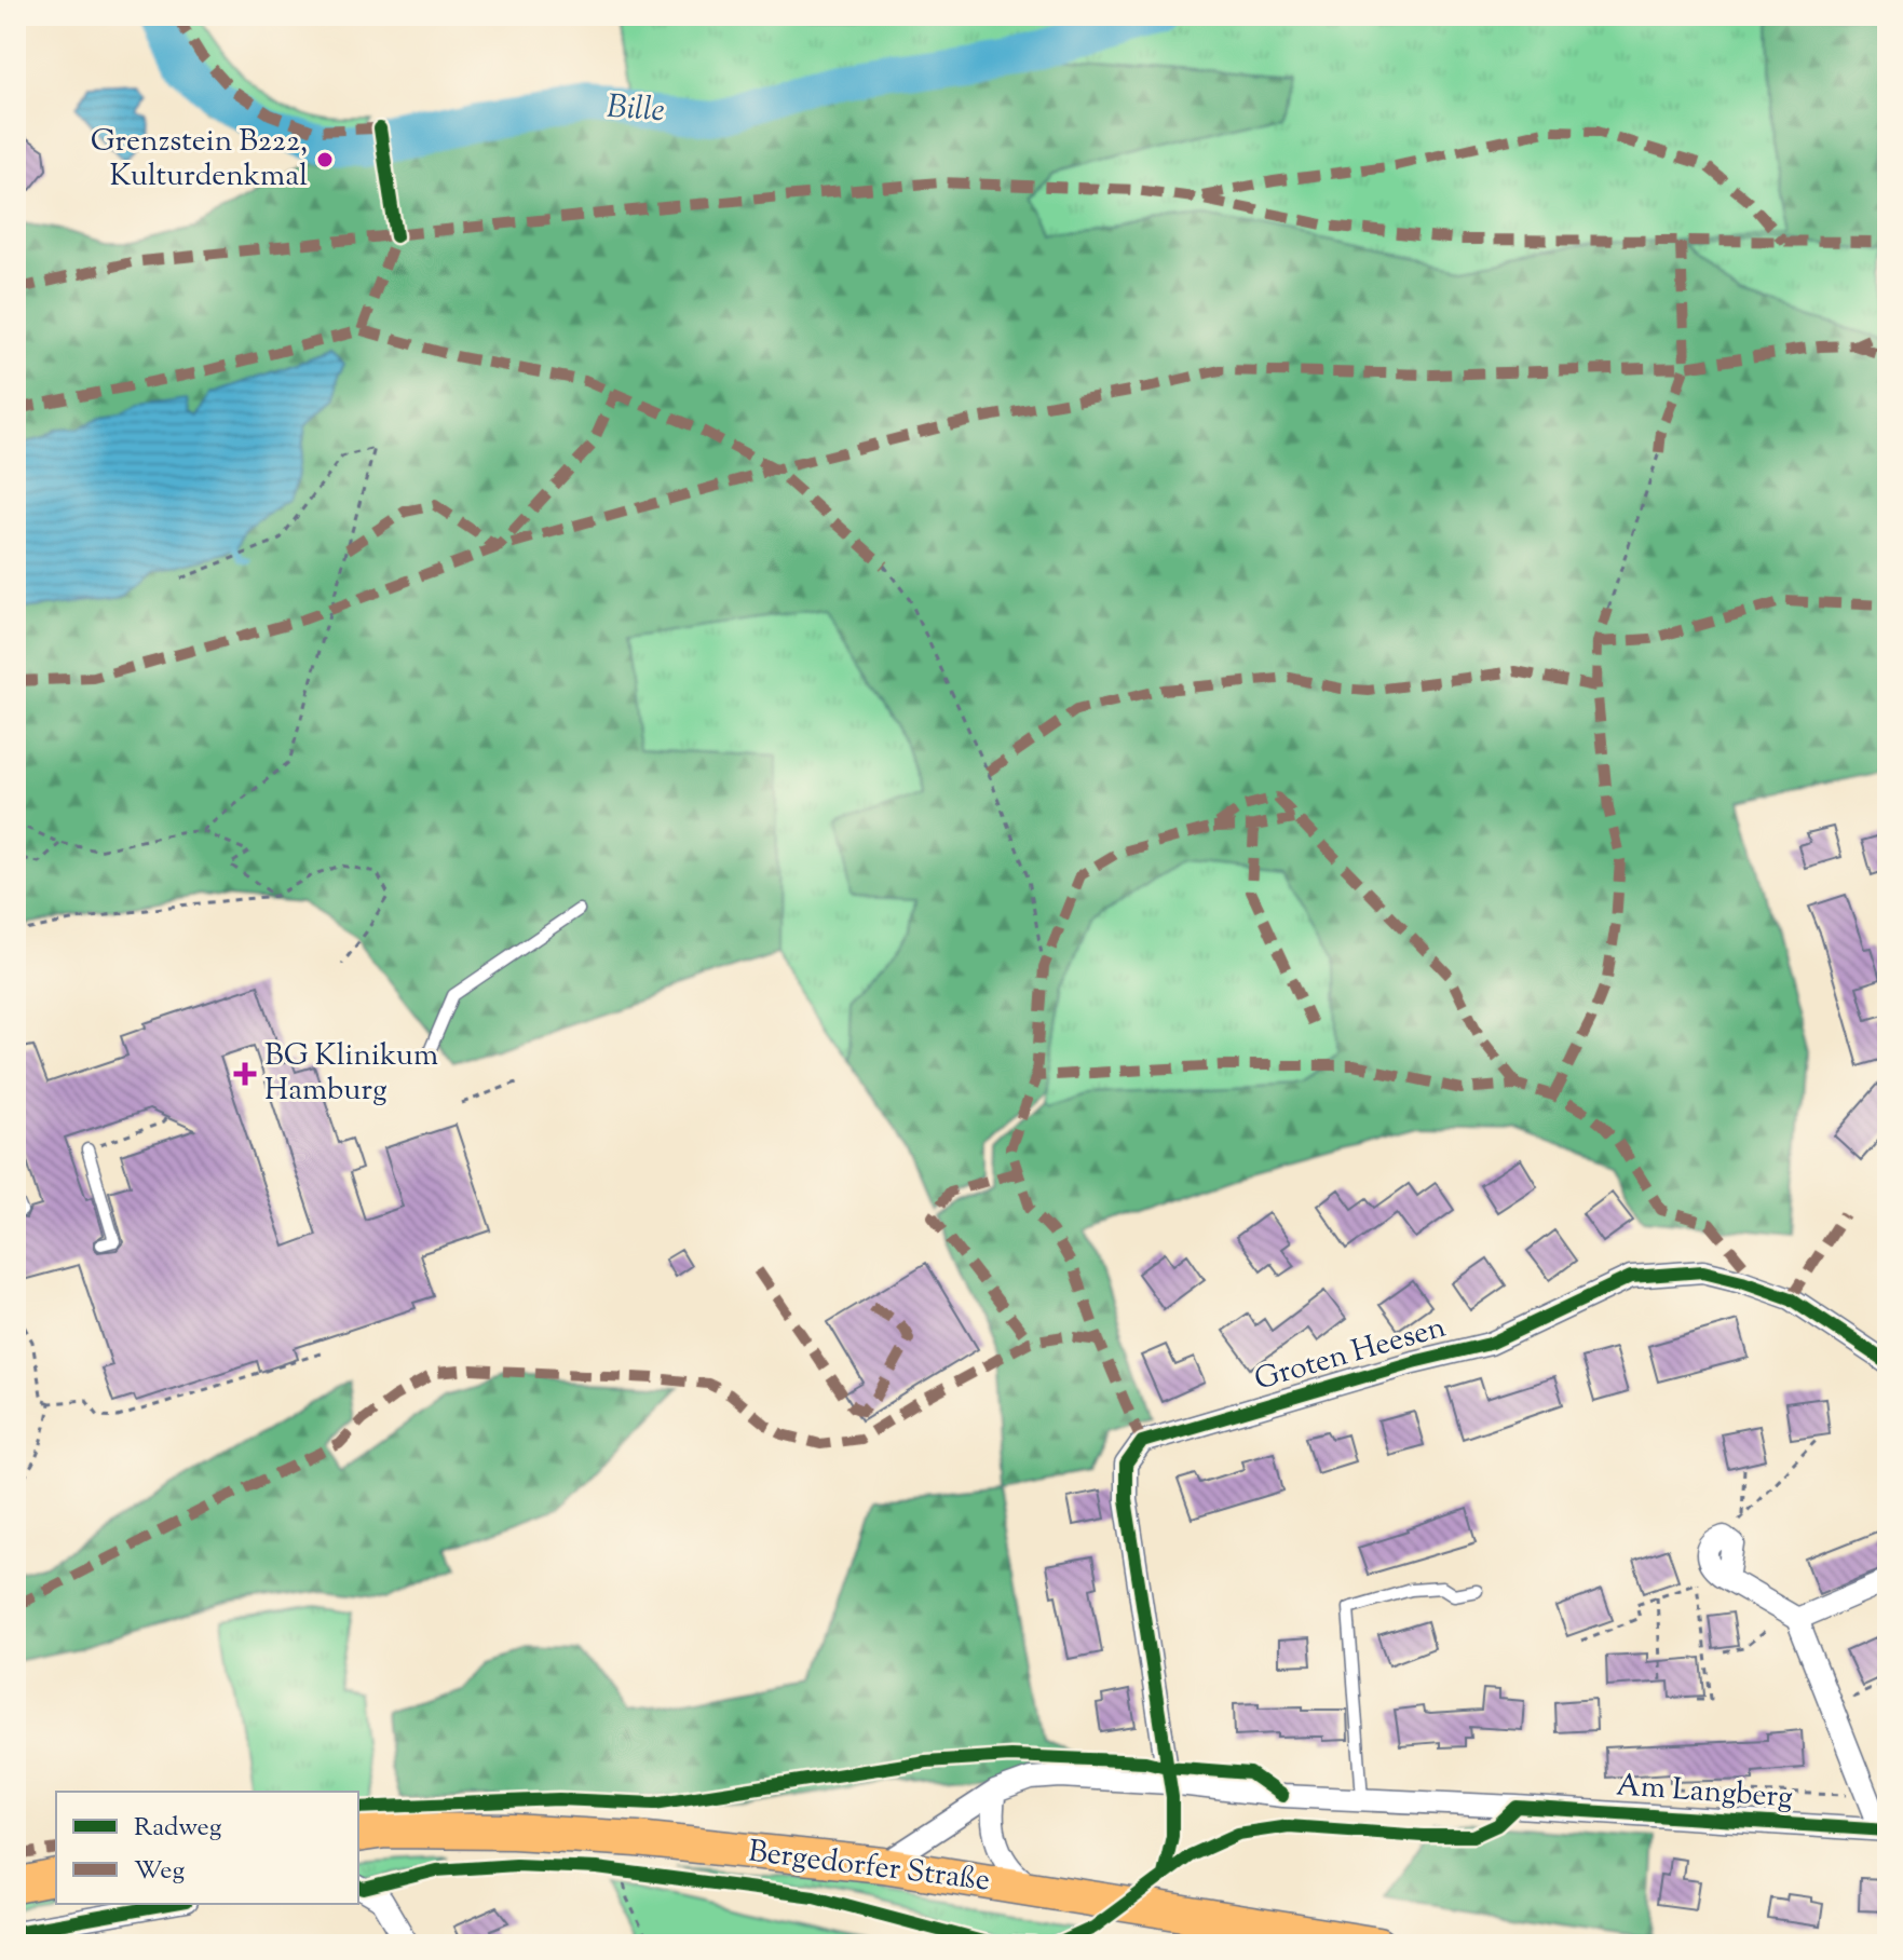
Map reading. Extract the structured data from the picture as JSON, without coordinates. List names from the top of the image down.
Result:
{
  "streets": {
    "main road": ["Bergedorfer Straße"],
    "street": ["Groten Heesen", "Am Langberg"]
  },
  "crossings": [
    ["Groten Heesen", "Am Langberg"],
    ["Am Langberg", "Bergedorfer Straße"]
  ],
  "water": ["Bille"],
  "places": {
    "other": ["Grenzstein B222, Kulturdenkmal"],
    "health": ["BG Klinikum Hamburg"]
  },
  "legend": ["Radweg", "Weg"]
}
